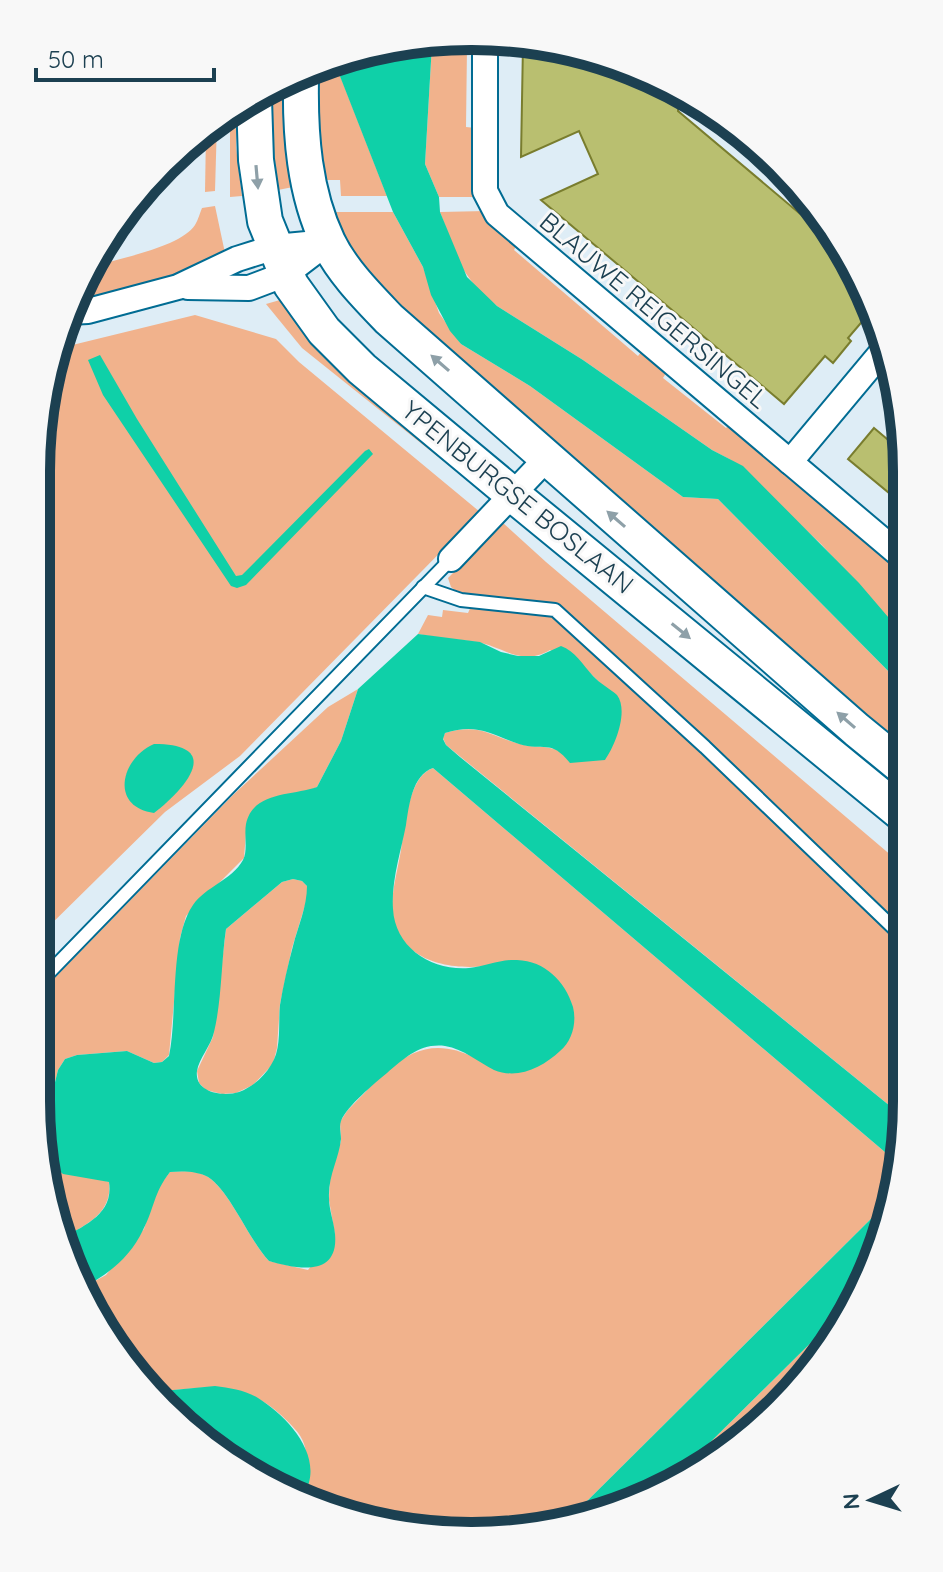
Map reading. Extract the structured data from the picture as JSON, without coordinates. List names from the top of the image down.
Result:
{
  "streets": {
    "main road": ["YPENBURGSE BOSLAAN"],
    "street": ["BLAUWE REIGERSINGEL"]
  },
  "scale_bar": "50 m",
  "north": "left"
}
